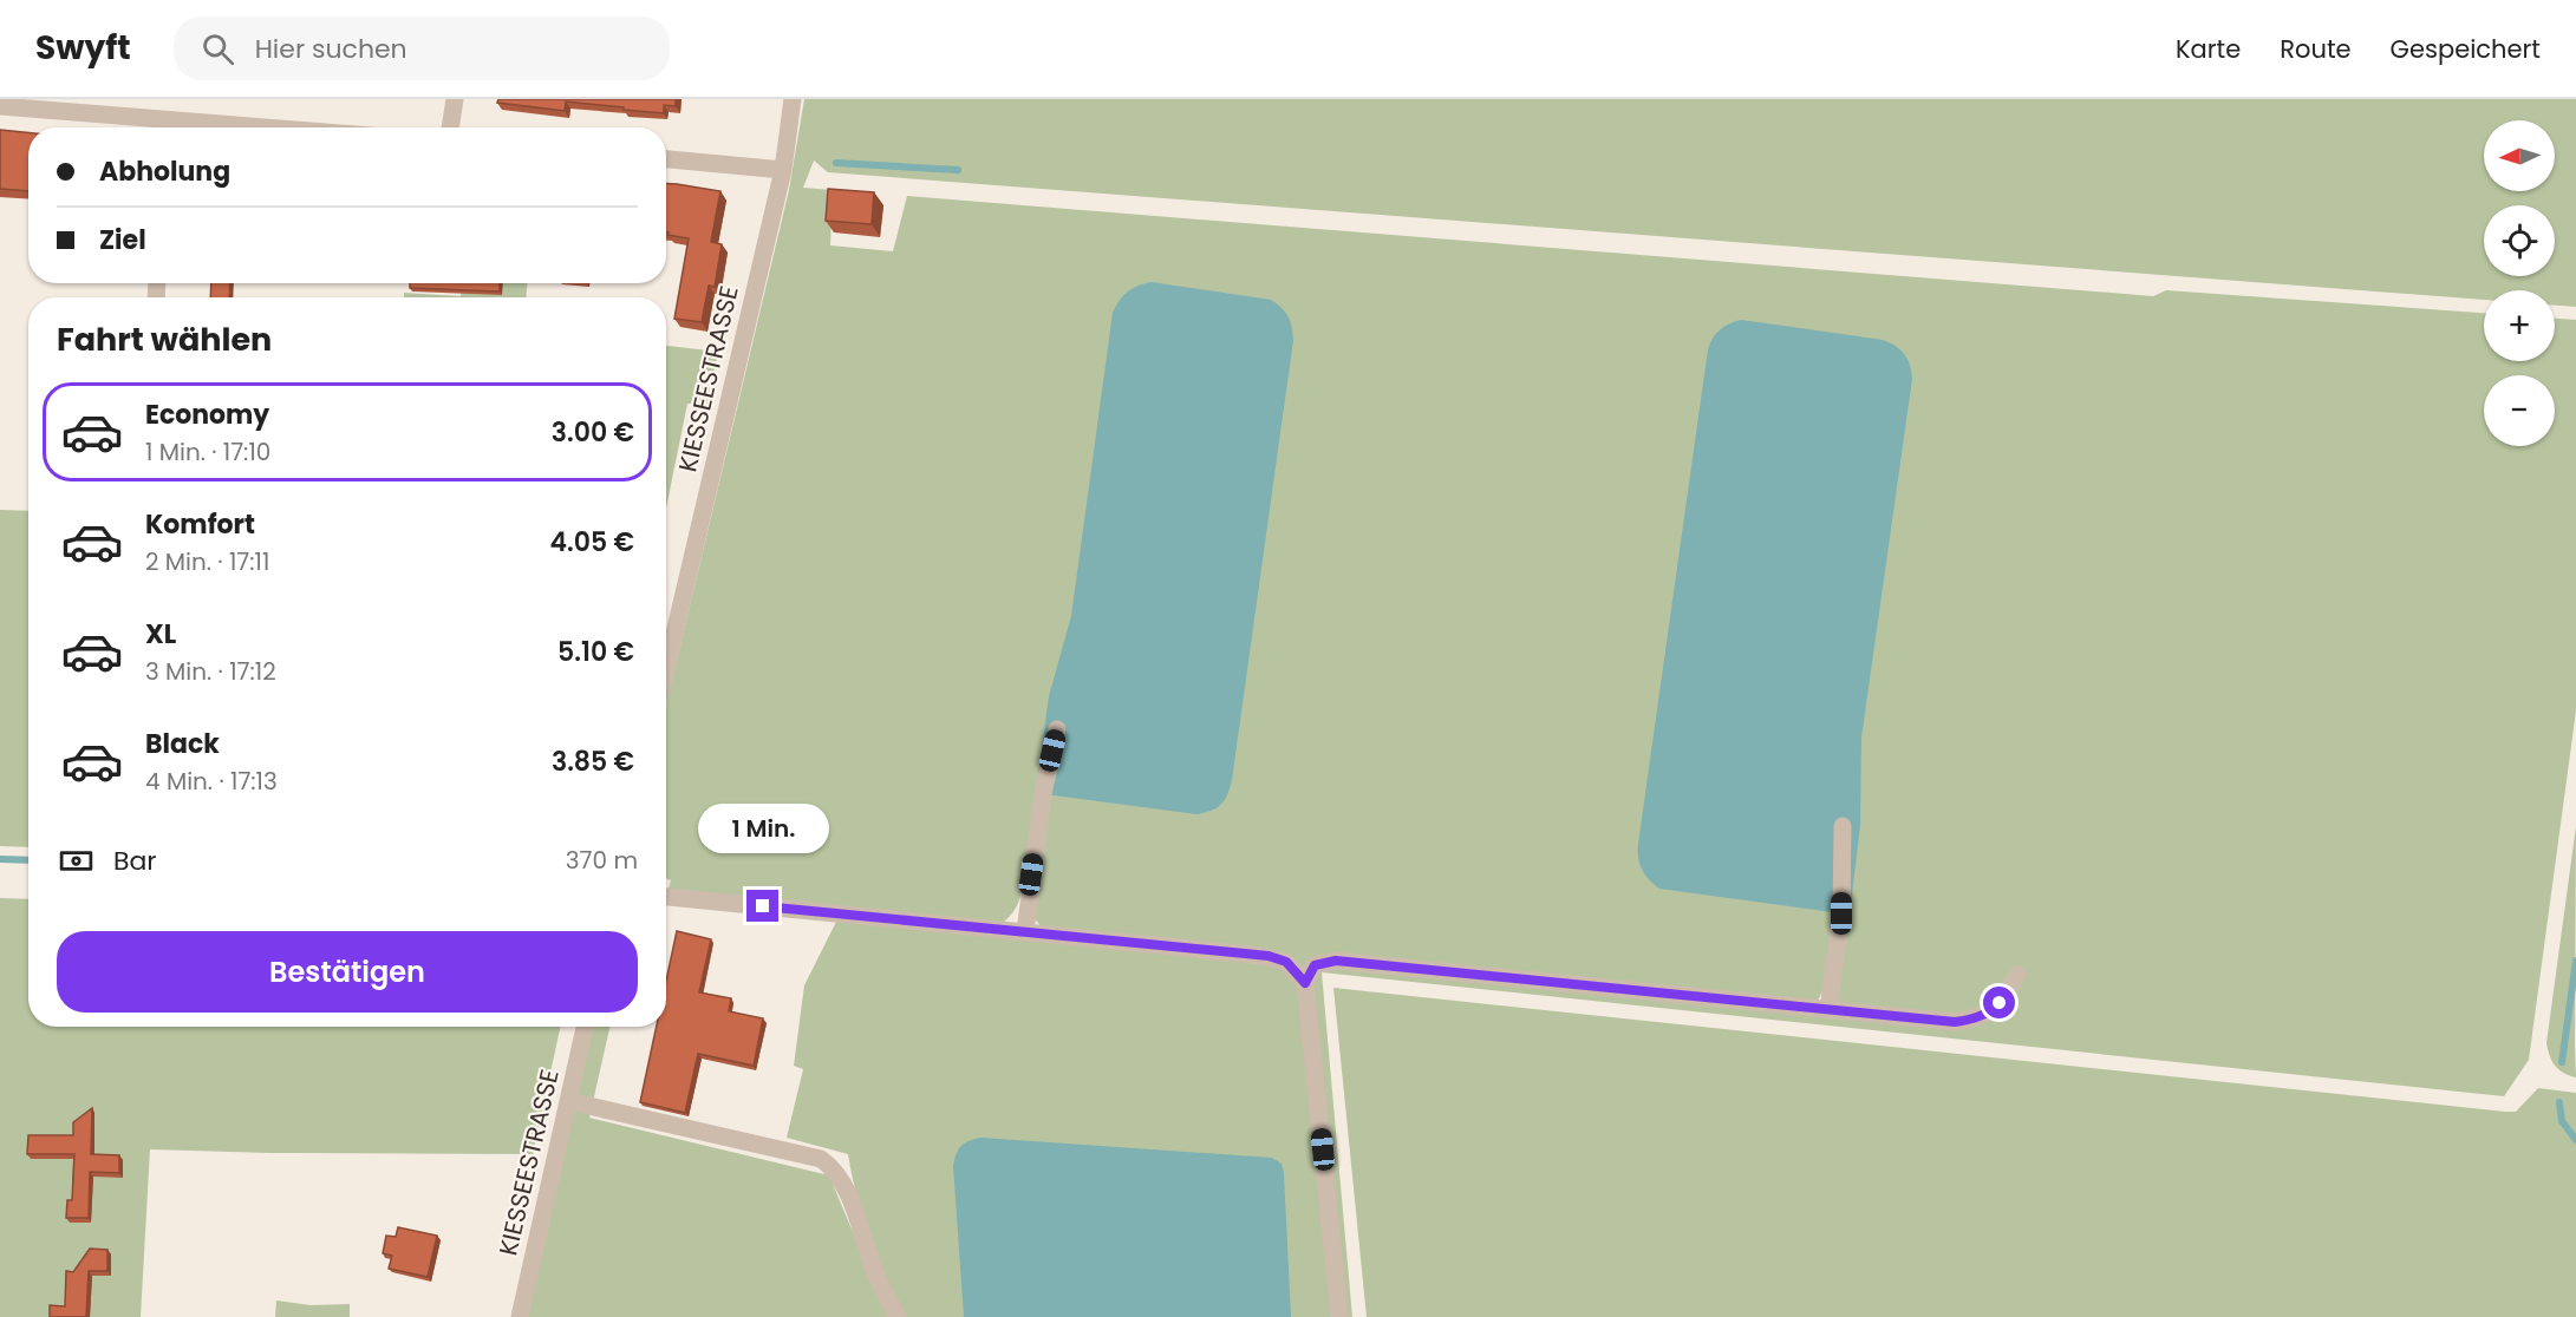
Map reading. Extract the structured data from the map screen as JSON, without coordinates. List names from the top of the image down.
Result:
{
  "streets": {
    "street": ["KIESSEESTRASSE"]
  },
  "north": "left",
  "page": {
    "header": "Swyft",
    "search": "Hier suchen",
    "nav": ["Karte", "Route", "Gespeichert"],
    "map_buttons": ["+", "−"],
    "banner": ["Abholung", "Ziel"],
    "heading": "Fahrt wählen",
    "list": [
      {
        "name": "Economy",
        "note": "1 Min. · 17:10",
        "value": "3.00 €"
      },
      {
        "name": "Komfort",
        "note": "2 Min. · 17:11",
        "value": "4.05 €"
      },
      {
        "name": "XL",
        "note": "3 Min. · 17:12",
        "value": "5.10 €"
      },
      {
        "name": "Black",
        "note": "4 Min. · 17:13",
        "value": "3.85 €"
      }
    ],
    "bubble": "1 Min.",
    "pay": ["Bar", "370 m"],
    "buttons": "Bestätigen"
  }
}
